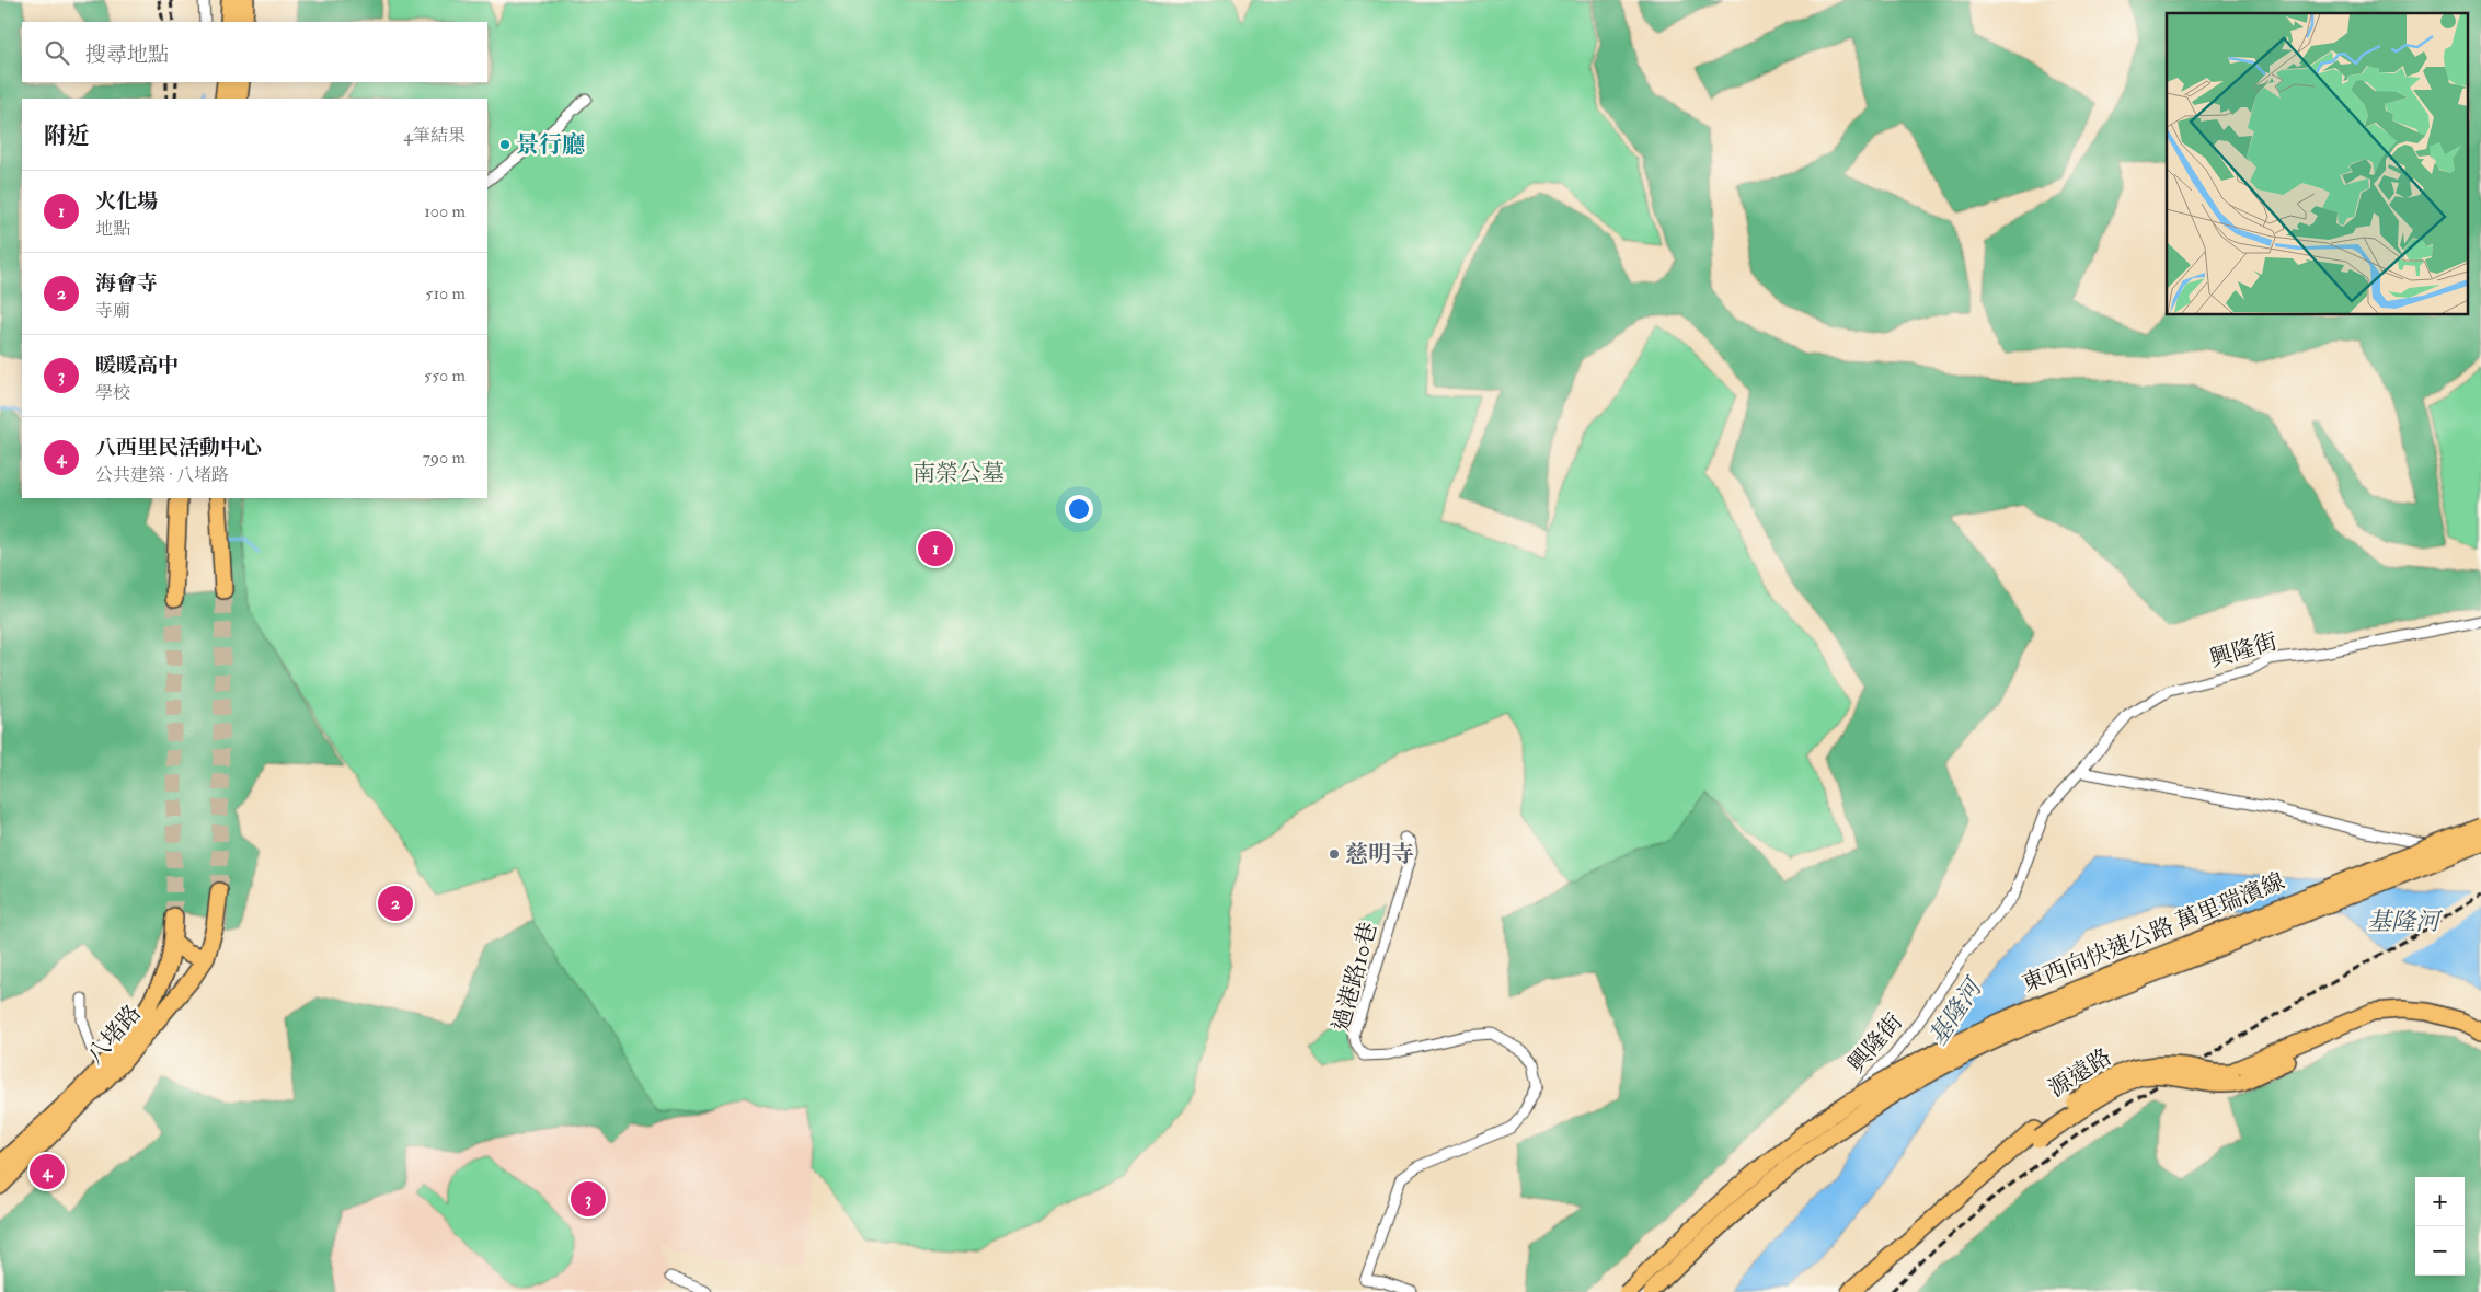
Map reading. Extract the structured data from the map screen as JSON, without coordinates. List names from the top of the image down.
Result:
{
  "streets": {
    "main road": ["東西向快速公路 萬里瑞濱線", "八堵路", "源遠路"],
    "street": ["興隆街", "過港路10巷"]
  },
  "water": ["基隆河"],
  "parks": ["南榮公墓"],
  "places": ["景行廳", "慈明寺"],
  "page": {
    "search": "搜尋地點",
    "heading": ["附近", "4筆結果"],
    "list": [
      {
        "mark": "1",
        "name": "火化場",
        "note": "地點",
        "value": "100 m"
      },
      {
        "mark": "2",
        "name": "海會寺",
        "note": "寺廟",
        "value": "510 m"
      },
      {
        "mark": "3",
        "name": "暖暖高中",
        "note": "學校",
        "value": "550 m"
      },
      {
        "mark": "4",
        "name": "八西里民活動中心",
        "note": "公共建築 · 八堵路",
        "value": "790 m"
      }
    ],
    "pins": [
      "1",
      "2",
      "4",
      "3"
    ],
    "map_buttons": ["+", "−"]
  }
}
